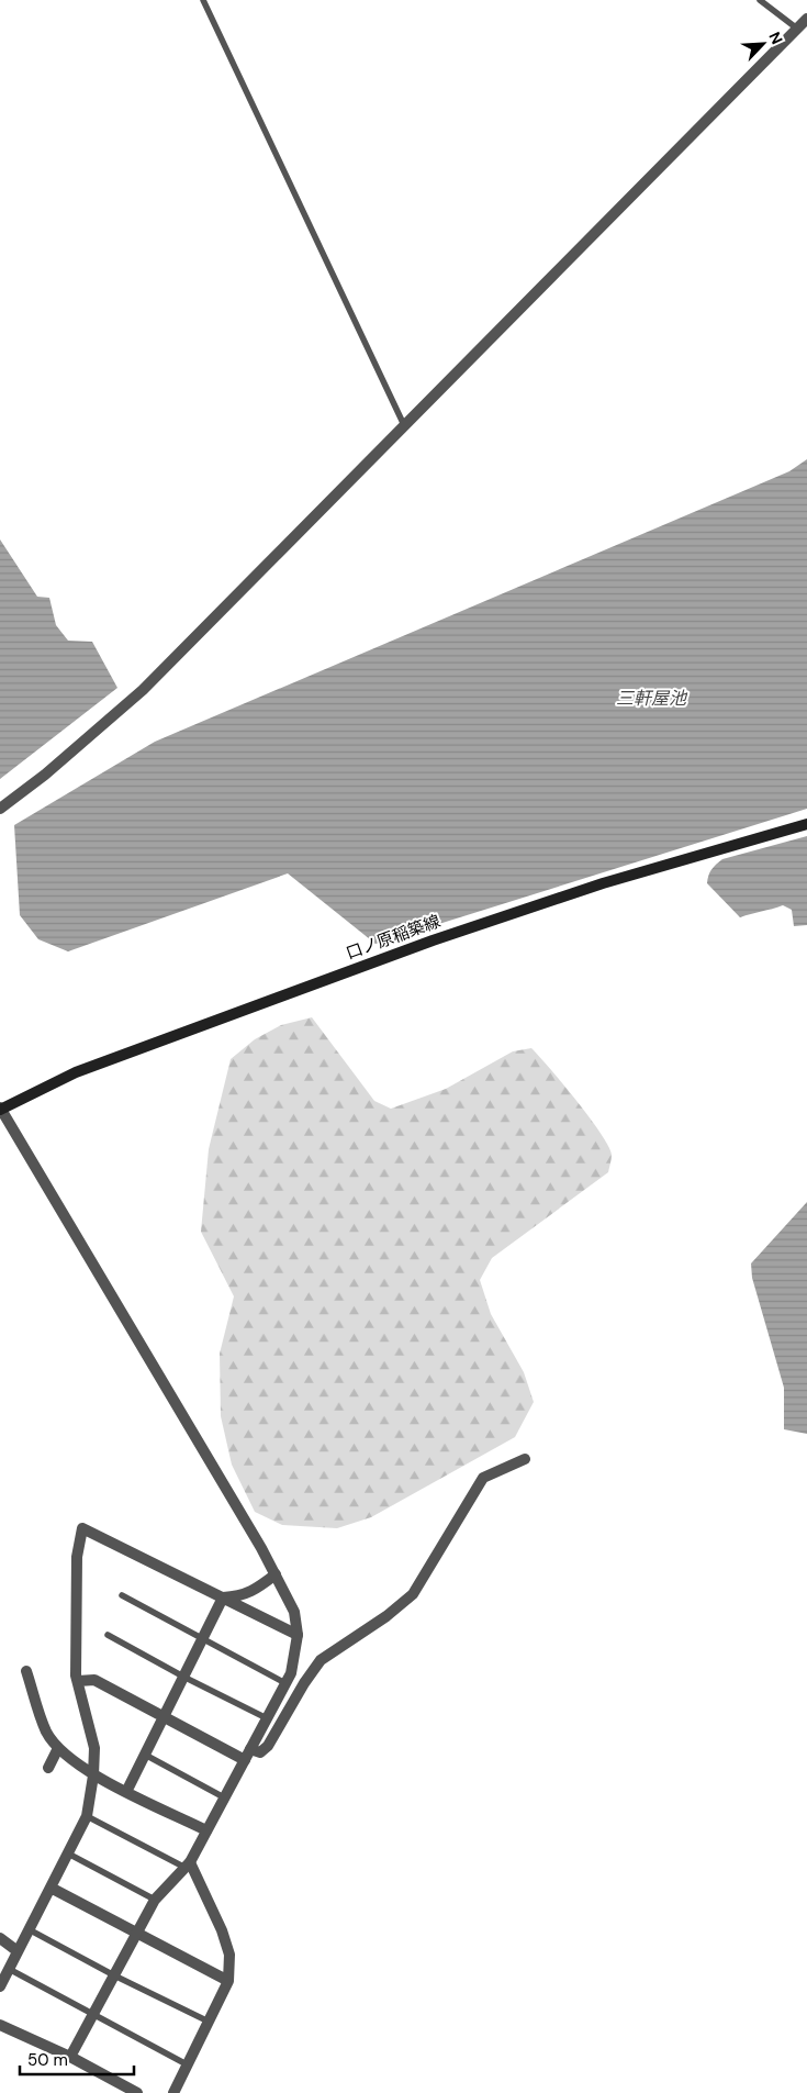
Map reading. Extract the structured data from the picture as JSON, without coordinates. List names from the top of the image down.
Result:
{
  "streets": {
    "main road": ["口ノ原稲築線"]
  },
  "water": ["三軒屋池"],
  "scale_bar": "50 m",
  "north": "top right"
}
